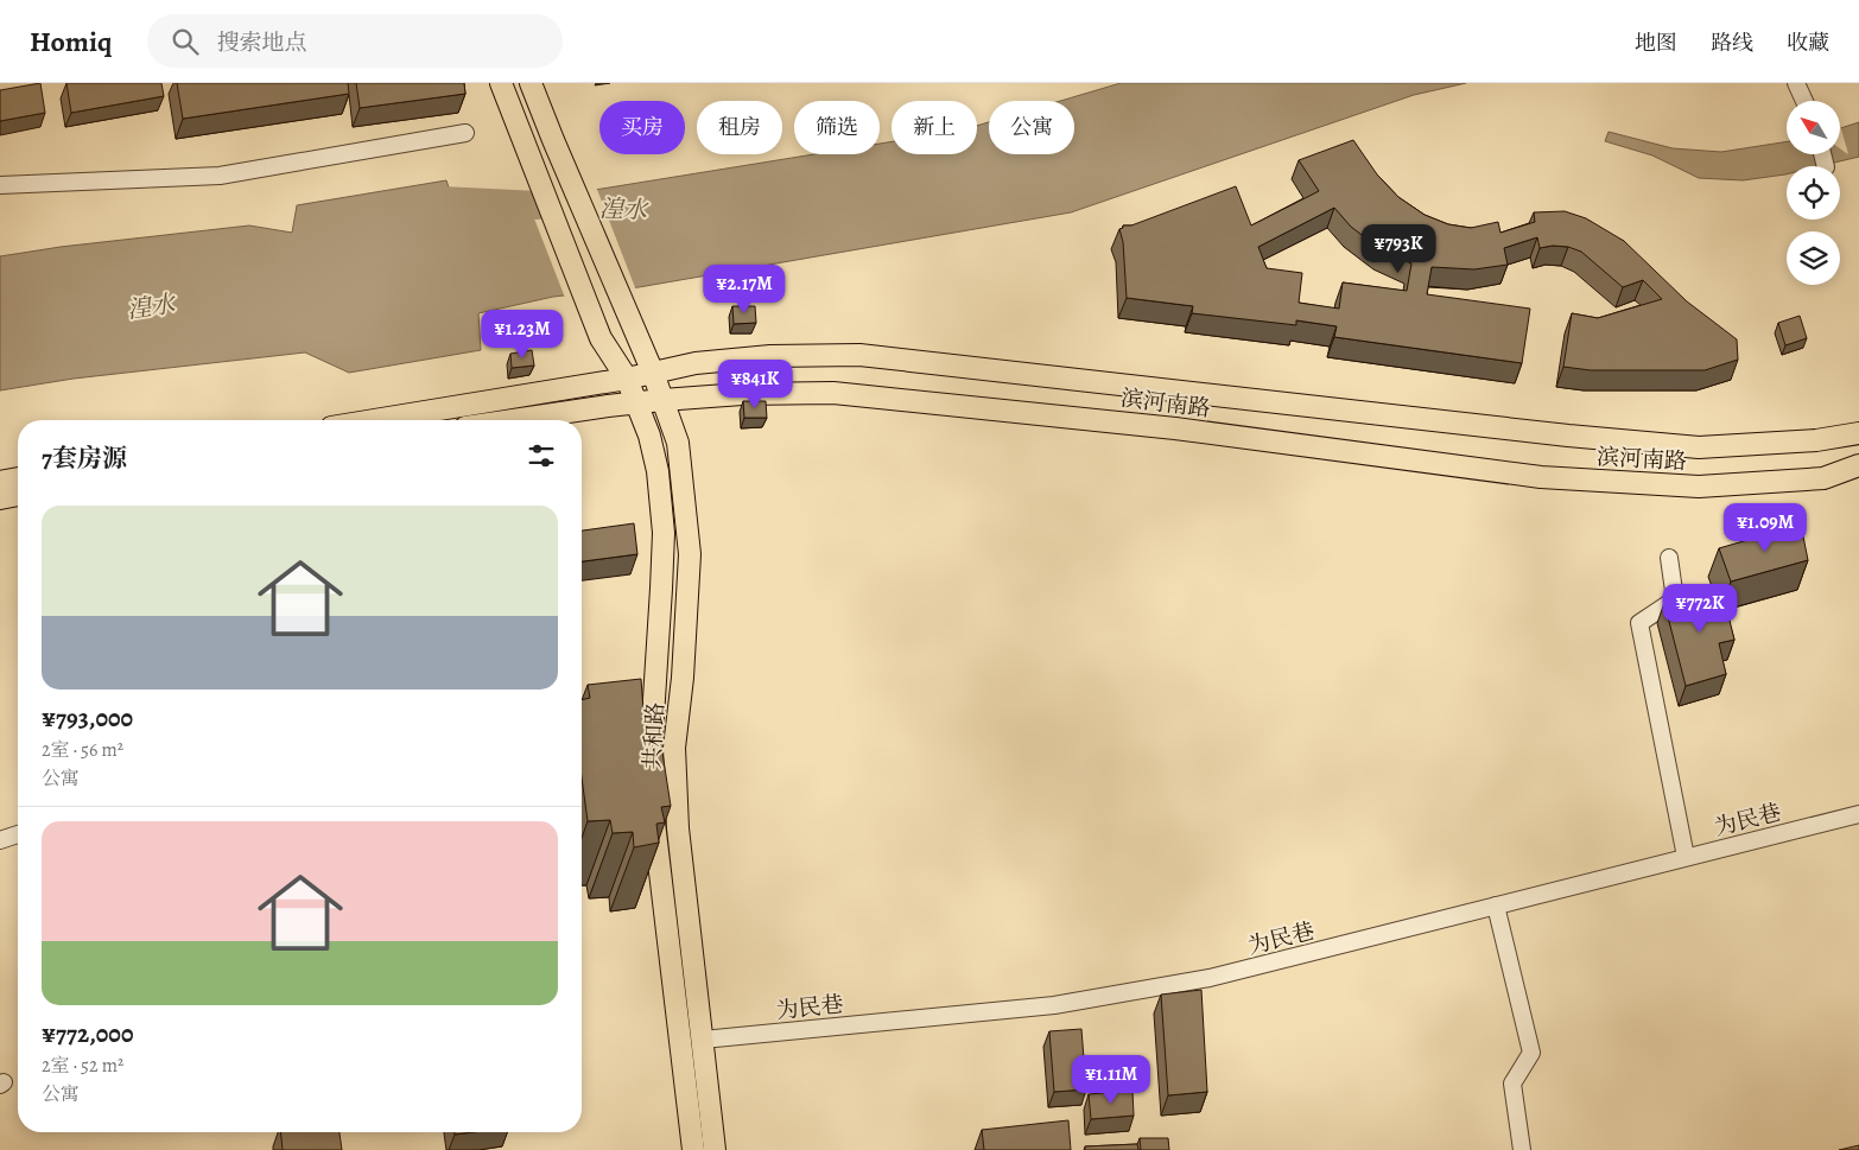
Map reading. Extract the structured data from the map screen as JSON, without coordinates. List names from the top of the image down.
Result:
{
  "streets": {
    "main road": ["滨河南路", "共和路"],
    "street": ["为民巷"]
  },
  "crossings": [
    ["滨河南路", "共和路"],
    ["共和路", "为民巷"]
  ],
  "water": ["湟水"],
  "north": "top left",
  "page": {
    "header": "Homiq",
    "search": "搜索地点",
    "nav": ["地图", "路线", "收藏"],
    "chip": [
      "买房",
      "租房",
      "筛选",
      "新上",
      "公寓"
    ],
    "price": [
      "¥793K",
      "¥2.17M",
      "¥1.23M",
      "¥841K",
      "¥1.09M",
      "¥772K",
      "¥1.11M"
    ],
    "heading": "7套房源",
    "list": [
      {
        "name": "¥793,000",
        "note": "2室 · 56 m² · 公寓"
      },
      {
        "name": "¥772,000",
        "note": "2室 · 52 m² · 公寓"
      }
    ]
  }
}
